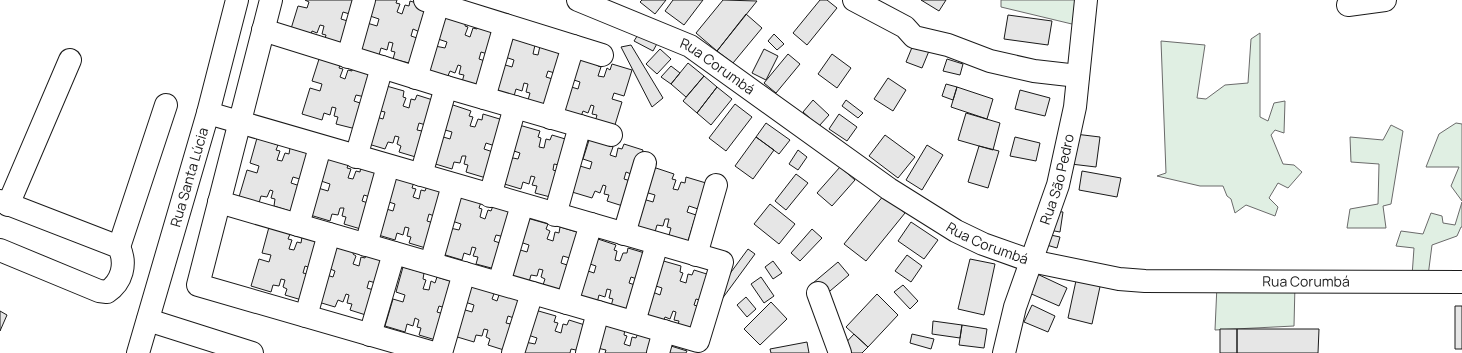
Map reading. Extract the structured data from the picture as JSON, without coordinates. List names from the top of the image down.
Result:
{
  "streets": {
    "street": ["Rua Corumbá", "Rua Santa Lúcia", "Rua São Pedro"]
  },
  "crossings": [
    ["Rua Corumbá", "Rua São Pedro"]
  ]
}
